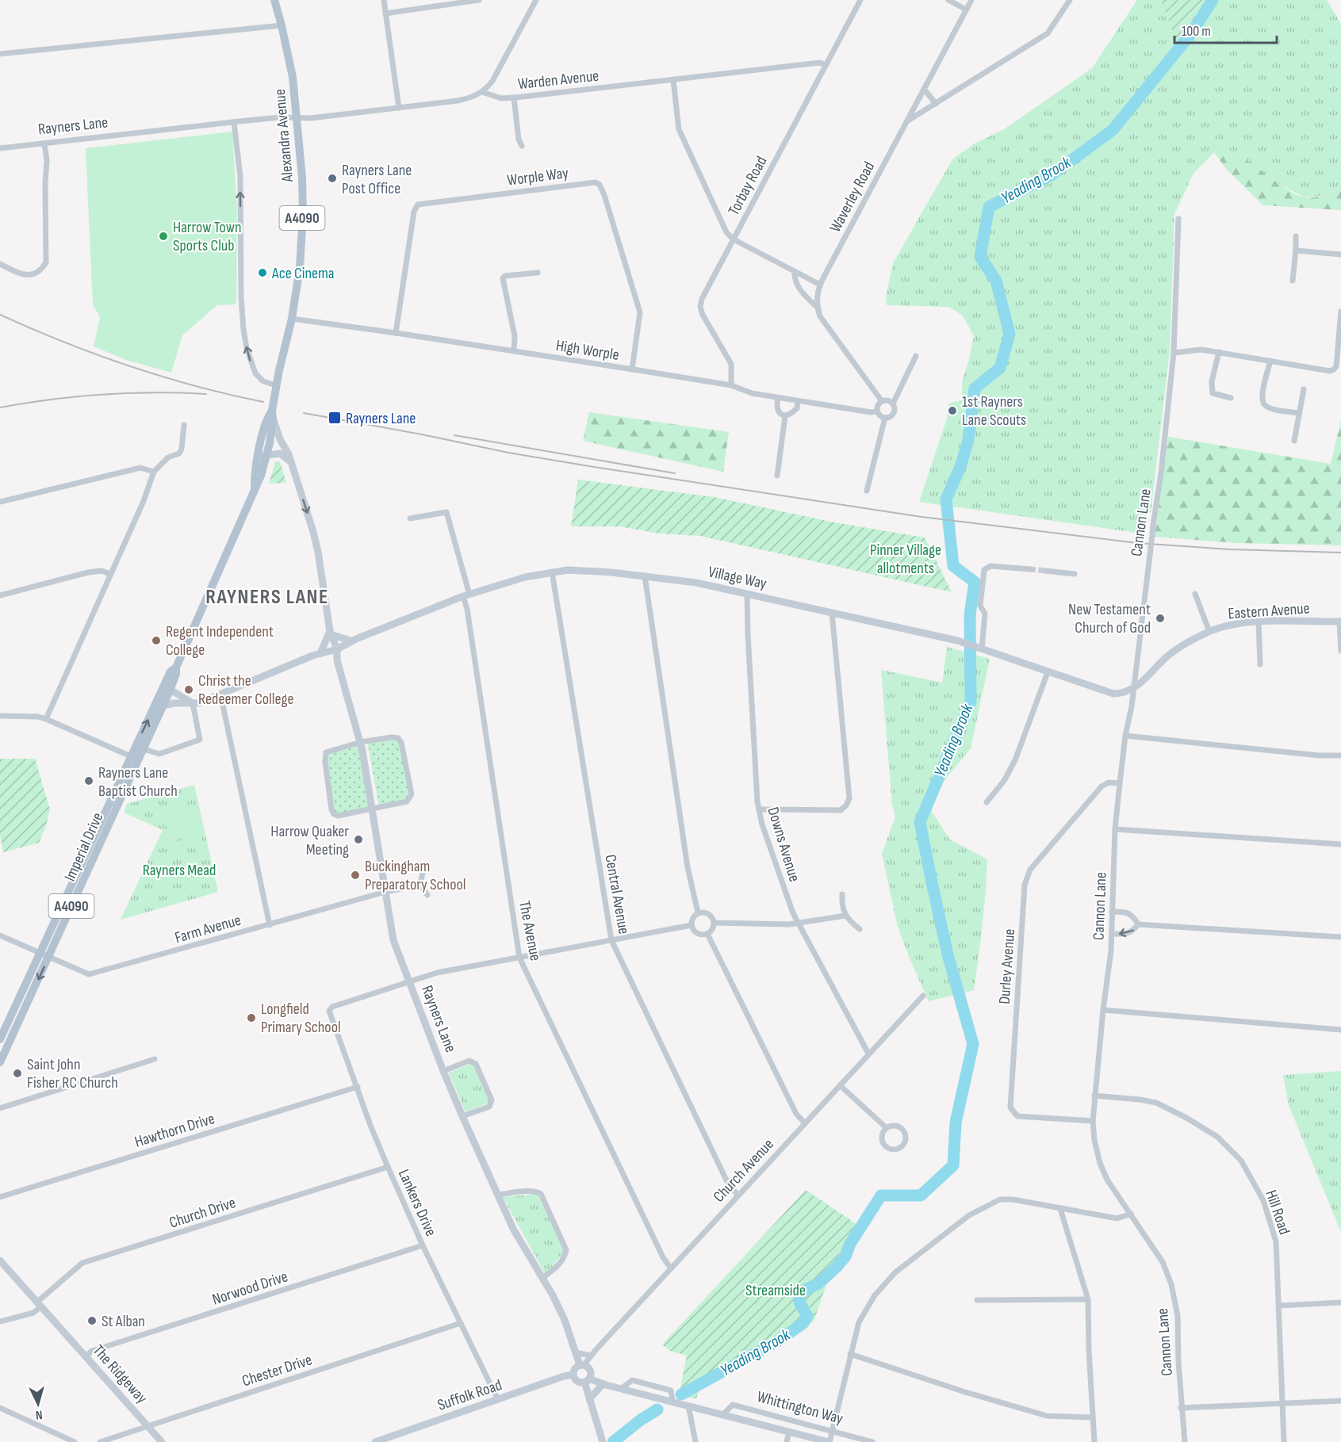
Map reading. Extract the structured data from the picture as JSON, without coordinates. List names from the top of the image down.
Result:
{
  "streets": {
    "main road": ["Alexandra Avenue", "A4090", "Imperial Drive"],
    "street": [
      "Warden Avenue",
      "Rayners Lane",
      "Worple Way",
      "Torbay Road",
      "Waverley Road",
      "High Worple",
      "Cannon Lane",
      "Village Way",
      "Eastern Avenue",
      "Downs Avenue",
      "Central Avenue",
      "Farm Avenue",
      "The Avenue",
      "Durley Avenue",
      "Hawthorn Drive",
      "Church Avenue",
      "Lankers Drive",
      "Church Drive",
      "Hill Road",
      "Norwood Drive",
      "Chester Drive",
      "The Ridgeway",
      "Suffolk Road",
      "Whittington Way"
    ]
  },
  "crossings": [
    ["Warden Avenue", "Torbay Road"],
    ["Rayners Lane", "Alexandra Avenue"],
    ["Rayners Lane", "Village Way"],
    ["Rayners Lane", "Farm Avenue"],
    ["Rayners Lane", "Church Avenue"],
    ["Rayners Lane", "Lankers Drive"],
    ["Rayners Lane", "Suffolk Road"],
    ["Rayners Lane", "Whittington Way"],
    ["Alexandra Avenue", "High Worple"],
    ["Alexandra Avenue", "Imperial Drive"],
    ["Worple Way", "High Worple"],
    ["Torbay Road", "High Worple"],
    ["Cannon Lane", "Village Way"],
    ["Cannon Lane", "Eastern Avenue"],
    ["Cannon Lane", "Durley Avenue"],
    ["Cannon Lane", "Hill Road"],
    ["Village Way", "Eastern Avenue"],
    ["Village Way", "Downs Avenue"],
    ["Village Way", "Imperial Drive"],
    ["Village Way", "Central Avenue"],
    ["Village Way", "The Avenue"],
    ["Downs Avenue", "Church Avenue"],
    ["Imperial Drive", "Farm Avenue"],
    ["Central Avenue", "Church Avenue"],
    ["The Avenue", "Church Avenue"],
    ["Hawthorn Drive", "Lankers Drive"],
    ["Church Avenue", "Suffolk Road"],
    ["Church Avenue", "Whittington Way"],
    ["Lankers Drive", "Church Drive"],
    ["Lankers Drive", "Norwood Drive"],
    ["Lankers Drive", "Chester Drive"],
    ["Lankers Drive", "Suffolk Road"],
    ["Church Drive", "The Ridgeway"],
    ["Norwood Drive", "The Ridgeway"],
    ["Chester Drive", "The Ridgeway"],
    ["Suffolk Road", "Whittington Way"]
  ],
  "districts": ["RAYNERS LANE"],
  "water": ["Yeading Brook"],
  "parks": ["Pinner Village allotments", "Rayners Mead", "Streamside"],
  "places": {
    "other": [
      "Rayners Lane Post Office",
      "Harrow Town Sports Club",
      "Ace Cinema",
      "1st Rayners Lane Scouts",
      "New Testament Church of God",
      "Regent Independent College",
      "Christ the Redeemer College",
      "Rayners Lane Baptist Church",
      "Harrow Quaker Meeting",
      "Buckingham Preparatory School",
      "Longfield Primary School",
      "Saint John Fisher RC Church",
      "St Alban"
    ],
    "transit": ["Rayners Lane"]
  },
  "scale_bar": "100 m",
  "north": "bottom"
}
